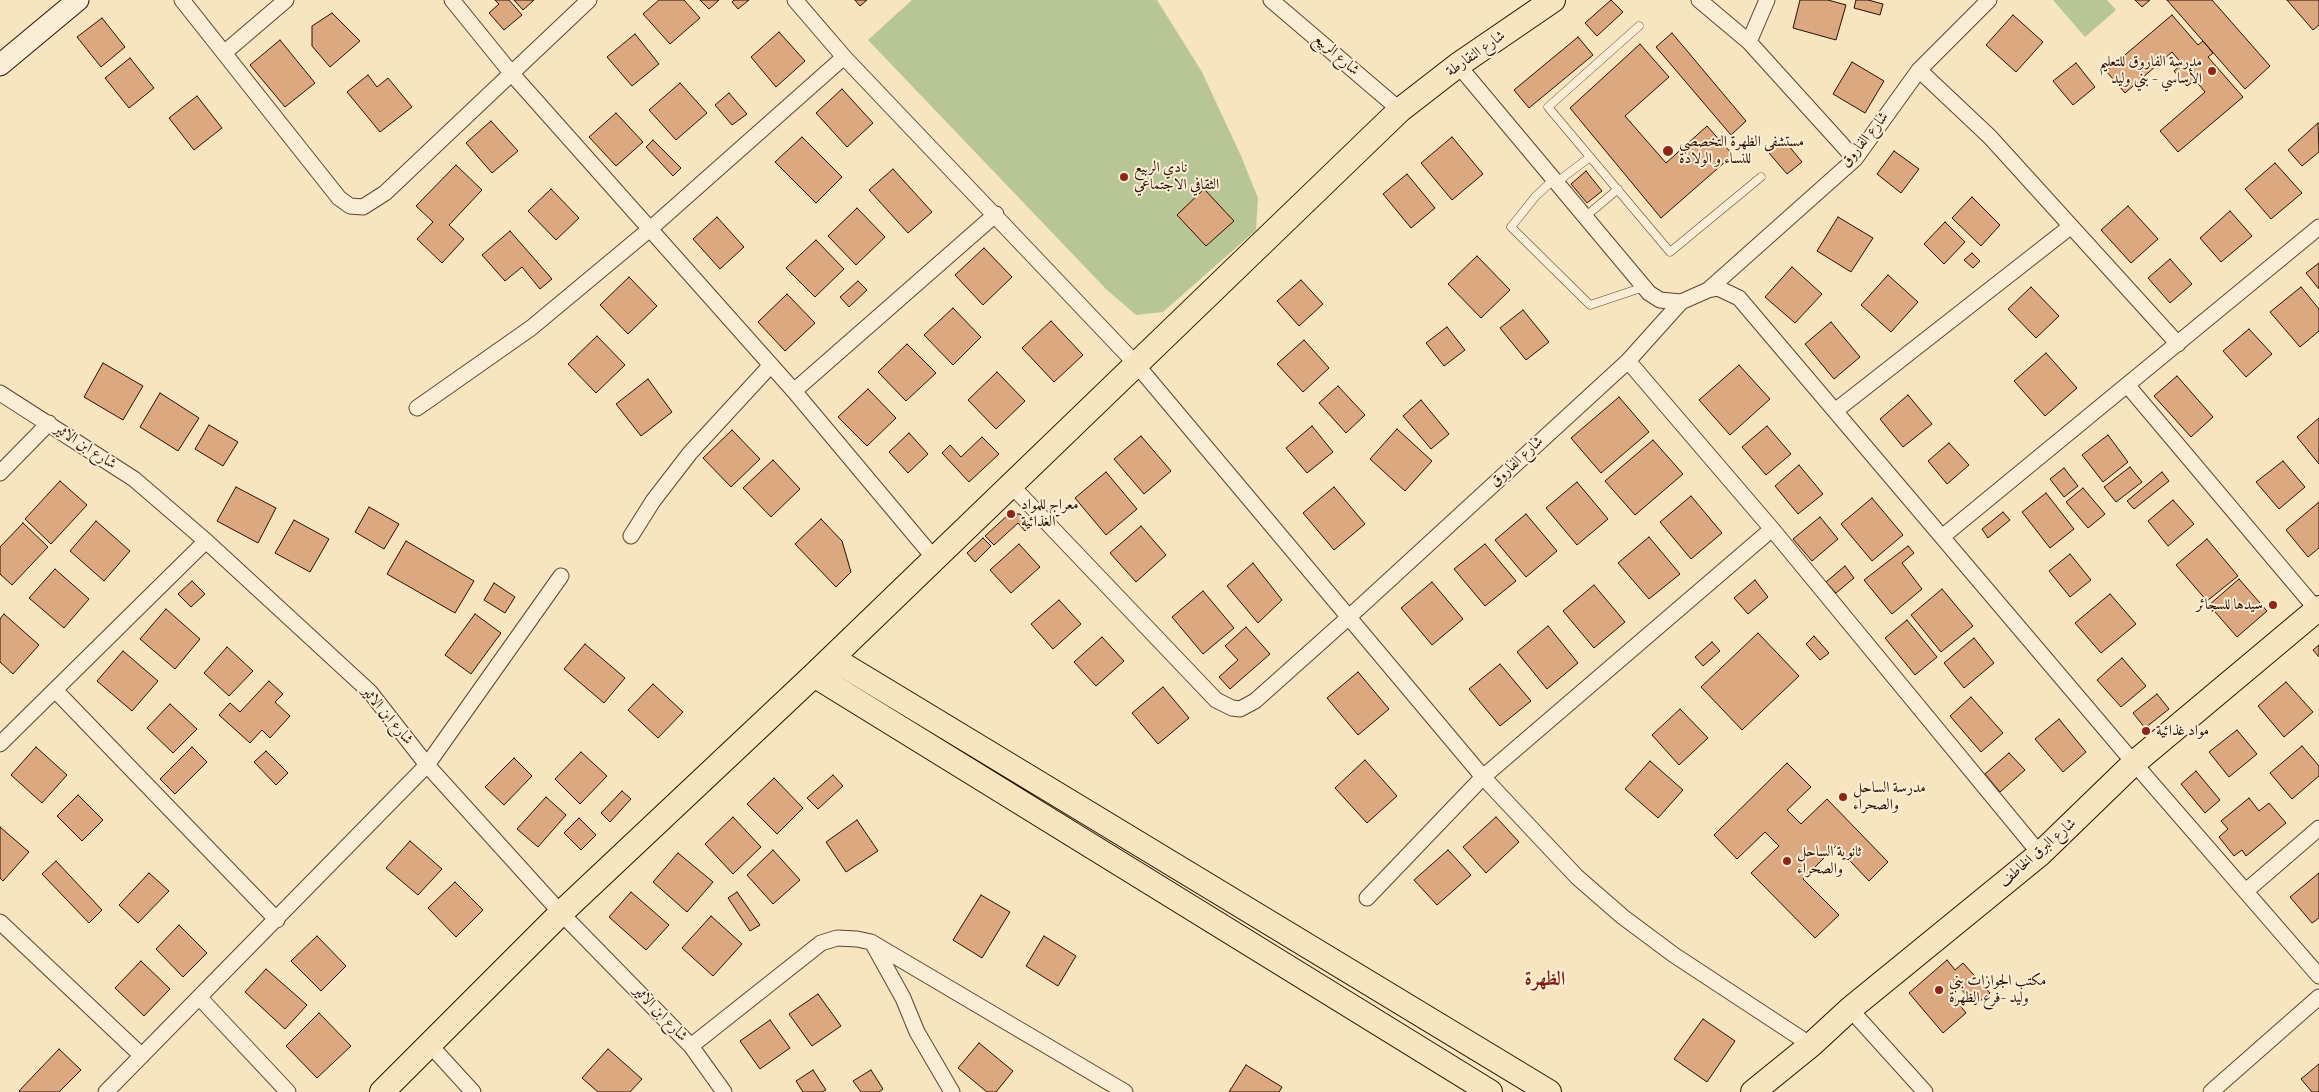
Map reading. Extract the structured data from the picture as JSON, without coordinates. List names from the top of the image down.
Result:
{
  "streets": {
    "main road": ["شارع النقارطة", "شارع البرق الخاطف"],
    "street": ["شارع الربيع", "شارع الفاروق", "شارع ابن الاثير"]
  },
  "crossings": [
    ["شارع النقارطة", "شارع الربيع"],
    ["شارع النقارطة", "شارع الفاروق"],
    ["شارع النقارطة", "شارع ابن الاثير"]
  ],
  "districts": ["الظهرة"],
  "places": [
    "مدرسة الفاروق للتعليم الأساسي - بني وليد",
    "مستشفى الظهرة التخصصي للنساء و الولادة",
    "نادي الربيع الثقافي الاجتماعي",
    "معراج للمواد الغذائية",
    "سيدها للسجائر",
    "مواد غذائية",
    "مدرسة الساحل والصحراء",
    "ثانوية الساحل والصحراء",
    "مكتب الجوازات بني وليد -فرع الظهرة"
  ]
}
